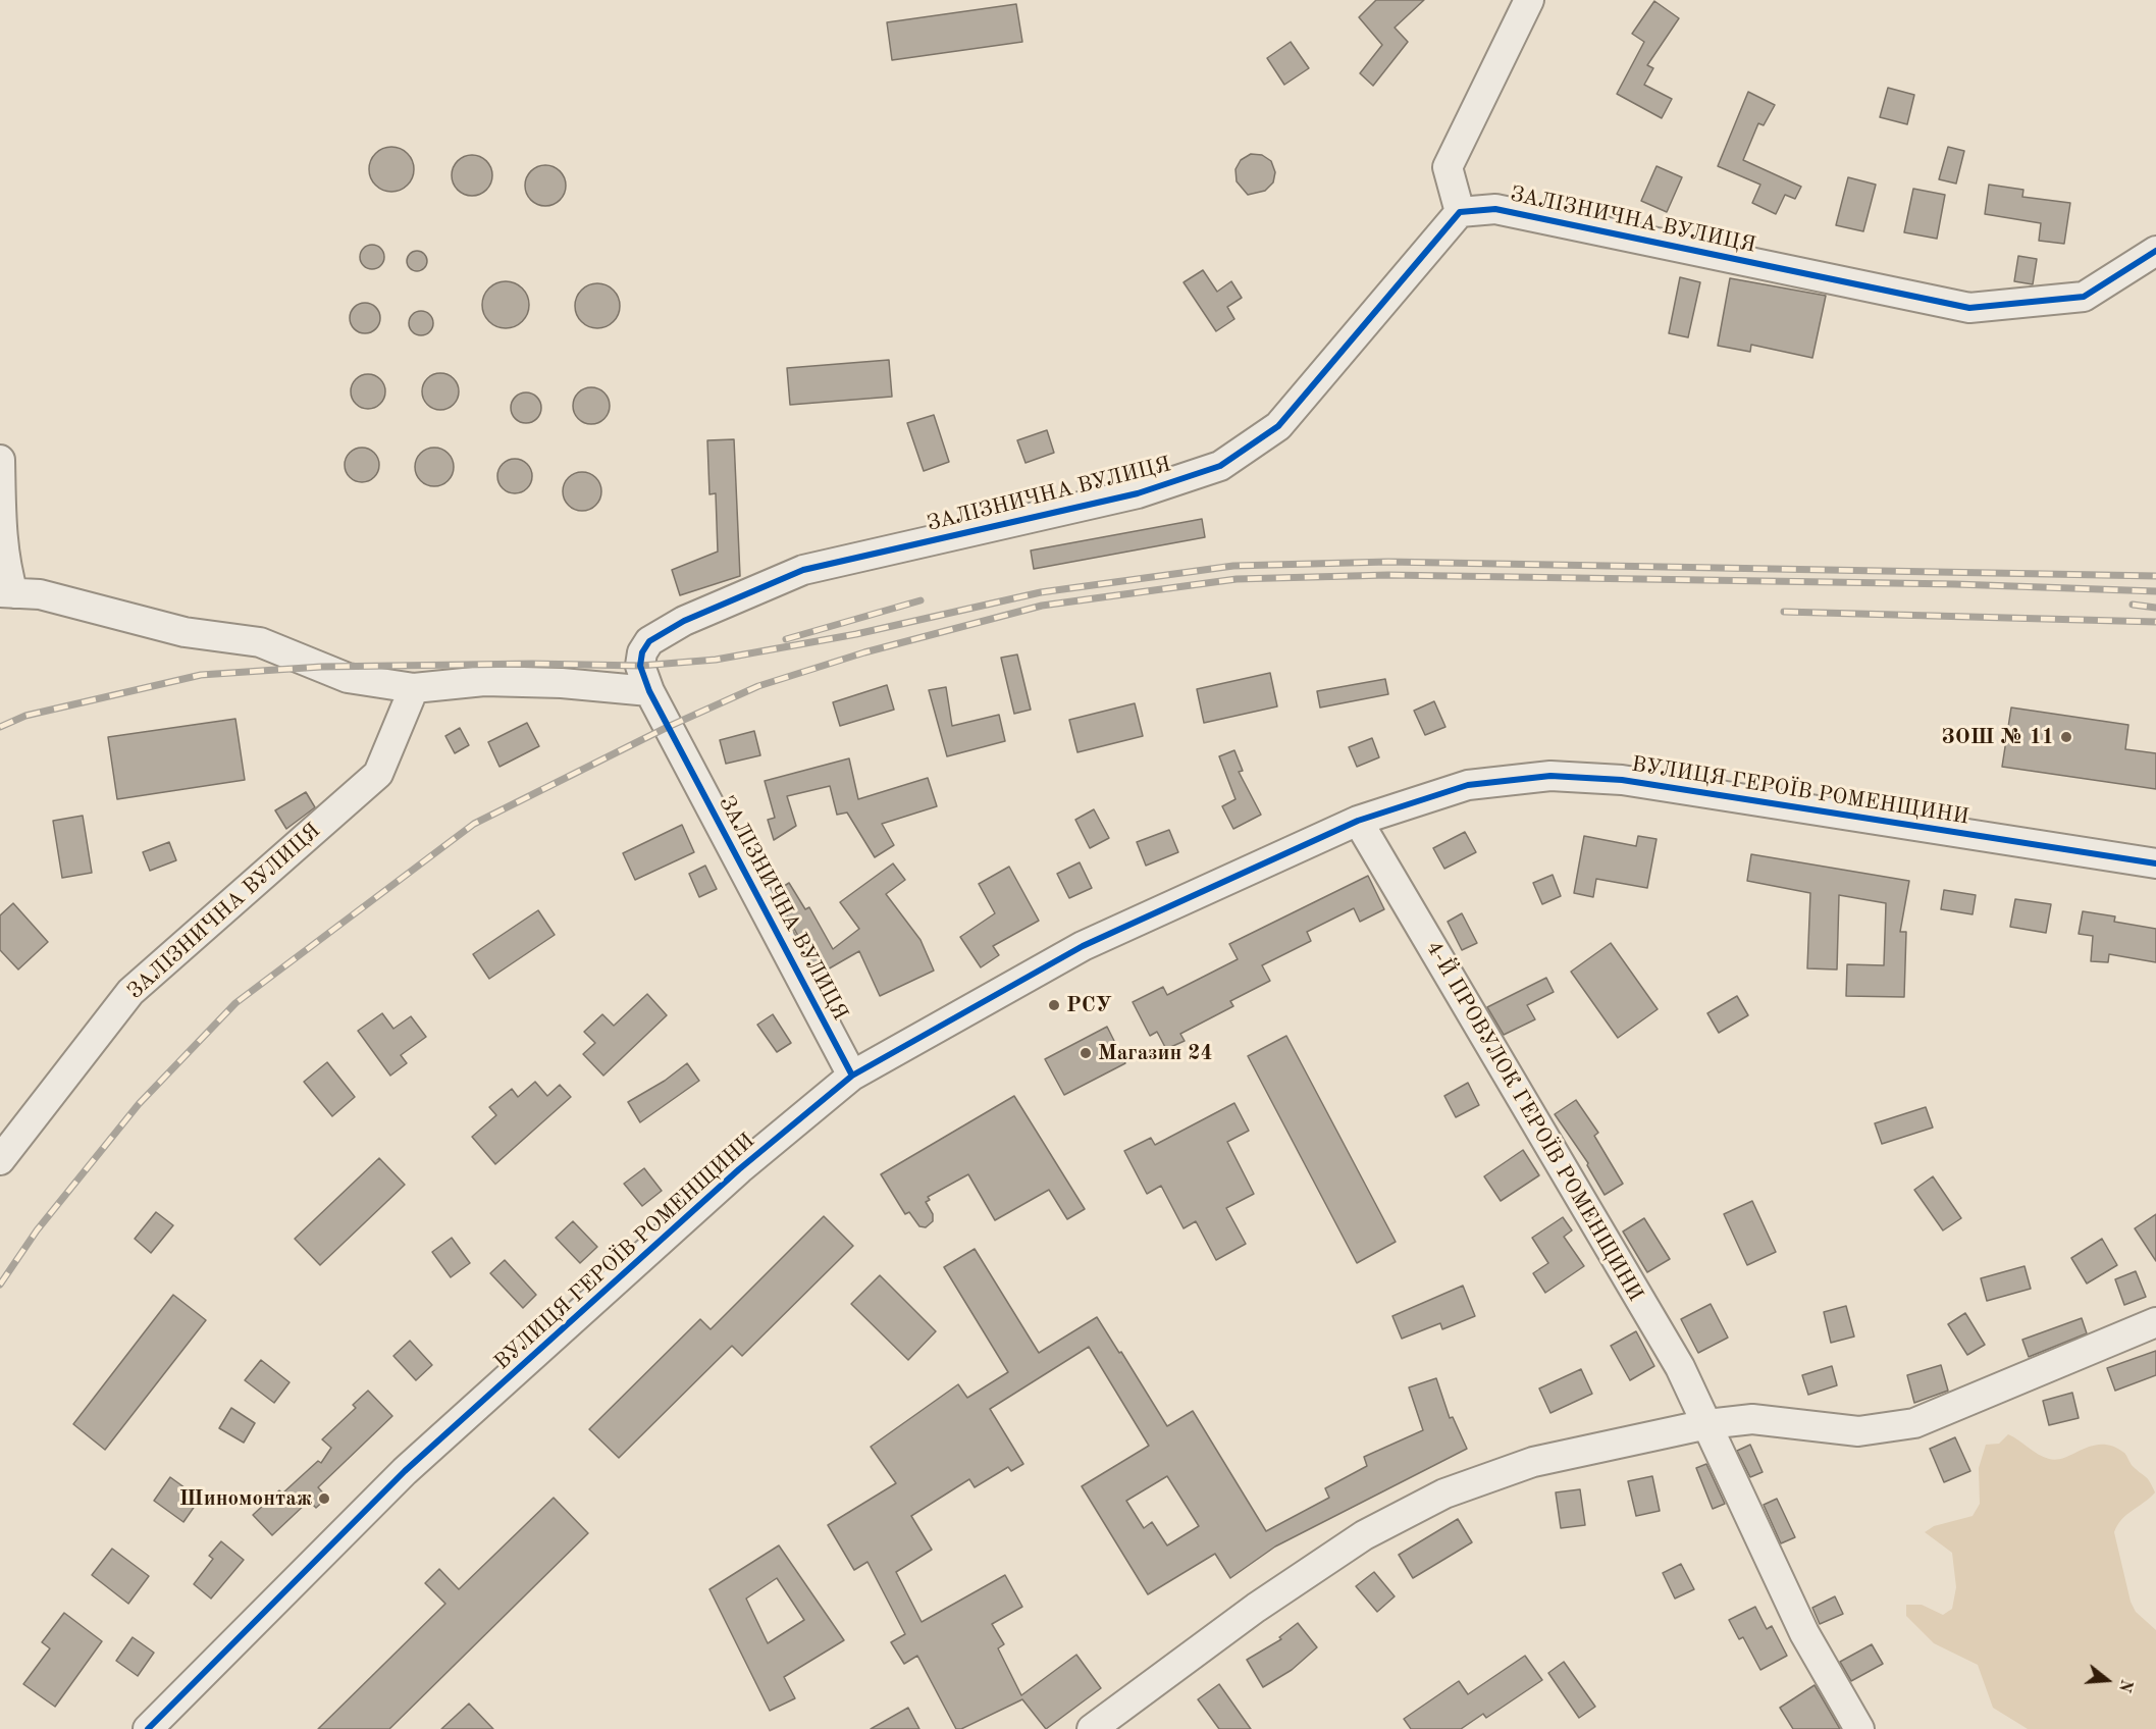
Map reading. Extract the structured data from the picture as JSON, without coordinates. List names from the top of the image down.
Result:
{
  "streets": {
    "street": ["ЗАЛІЗНИЧНА ВУЛИЦЯ", "ВУЛИЦЯ ГЕРОЇВ РОМЕНЩИНИ", "4-Й ПРОВУЛОК ГЕРОЇВ РОМЕНЩИНИ"]
  },
  "crossings": [
    ["ЗАЛІЗНИЧНА ВУЛИЦЯ", "ВУЛИЦЯ ГЕРОЇВ РОМЕНЩИНИ"],
    ["ВУЛИЦЯ ГЕРОЇВ РОМЕНЩИНИ", "4-Й ПРОВУЛОК ГЕРОЇВ РОМЕНЩИНИ"]
  ],
  "places": [
    "ЗОШ № 11",
    "РСУ",
    "Магазин 24",
    "Шиномонтаж"
  ],
  "north": "right"
}
